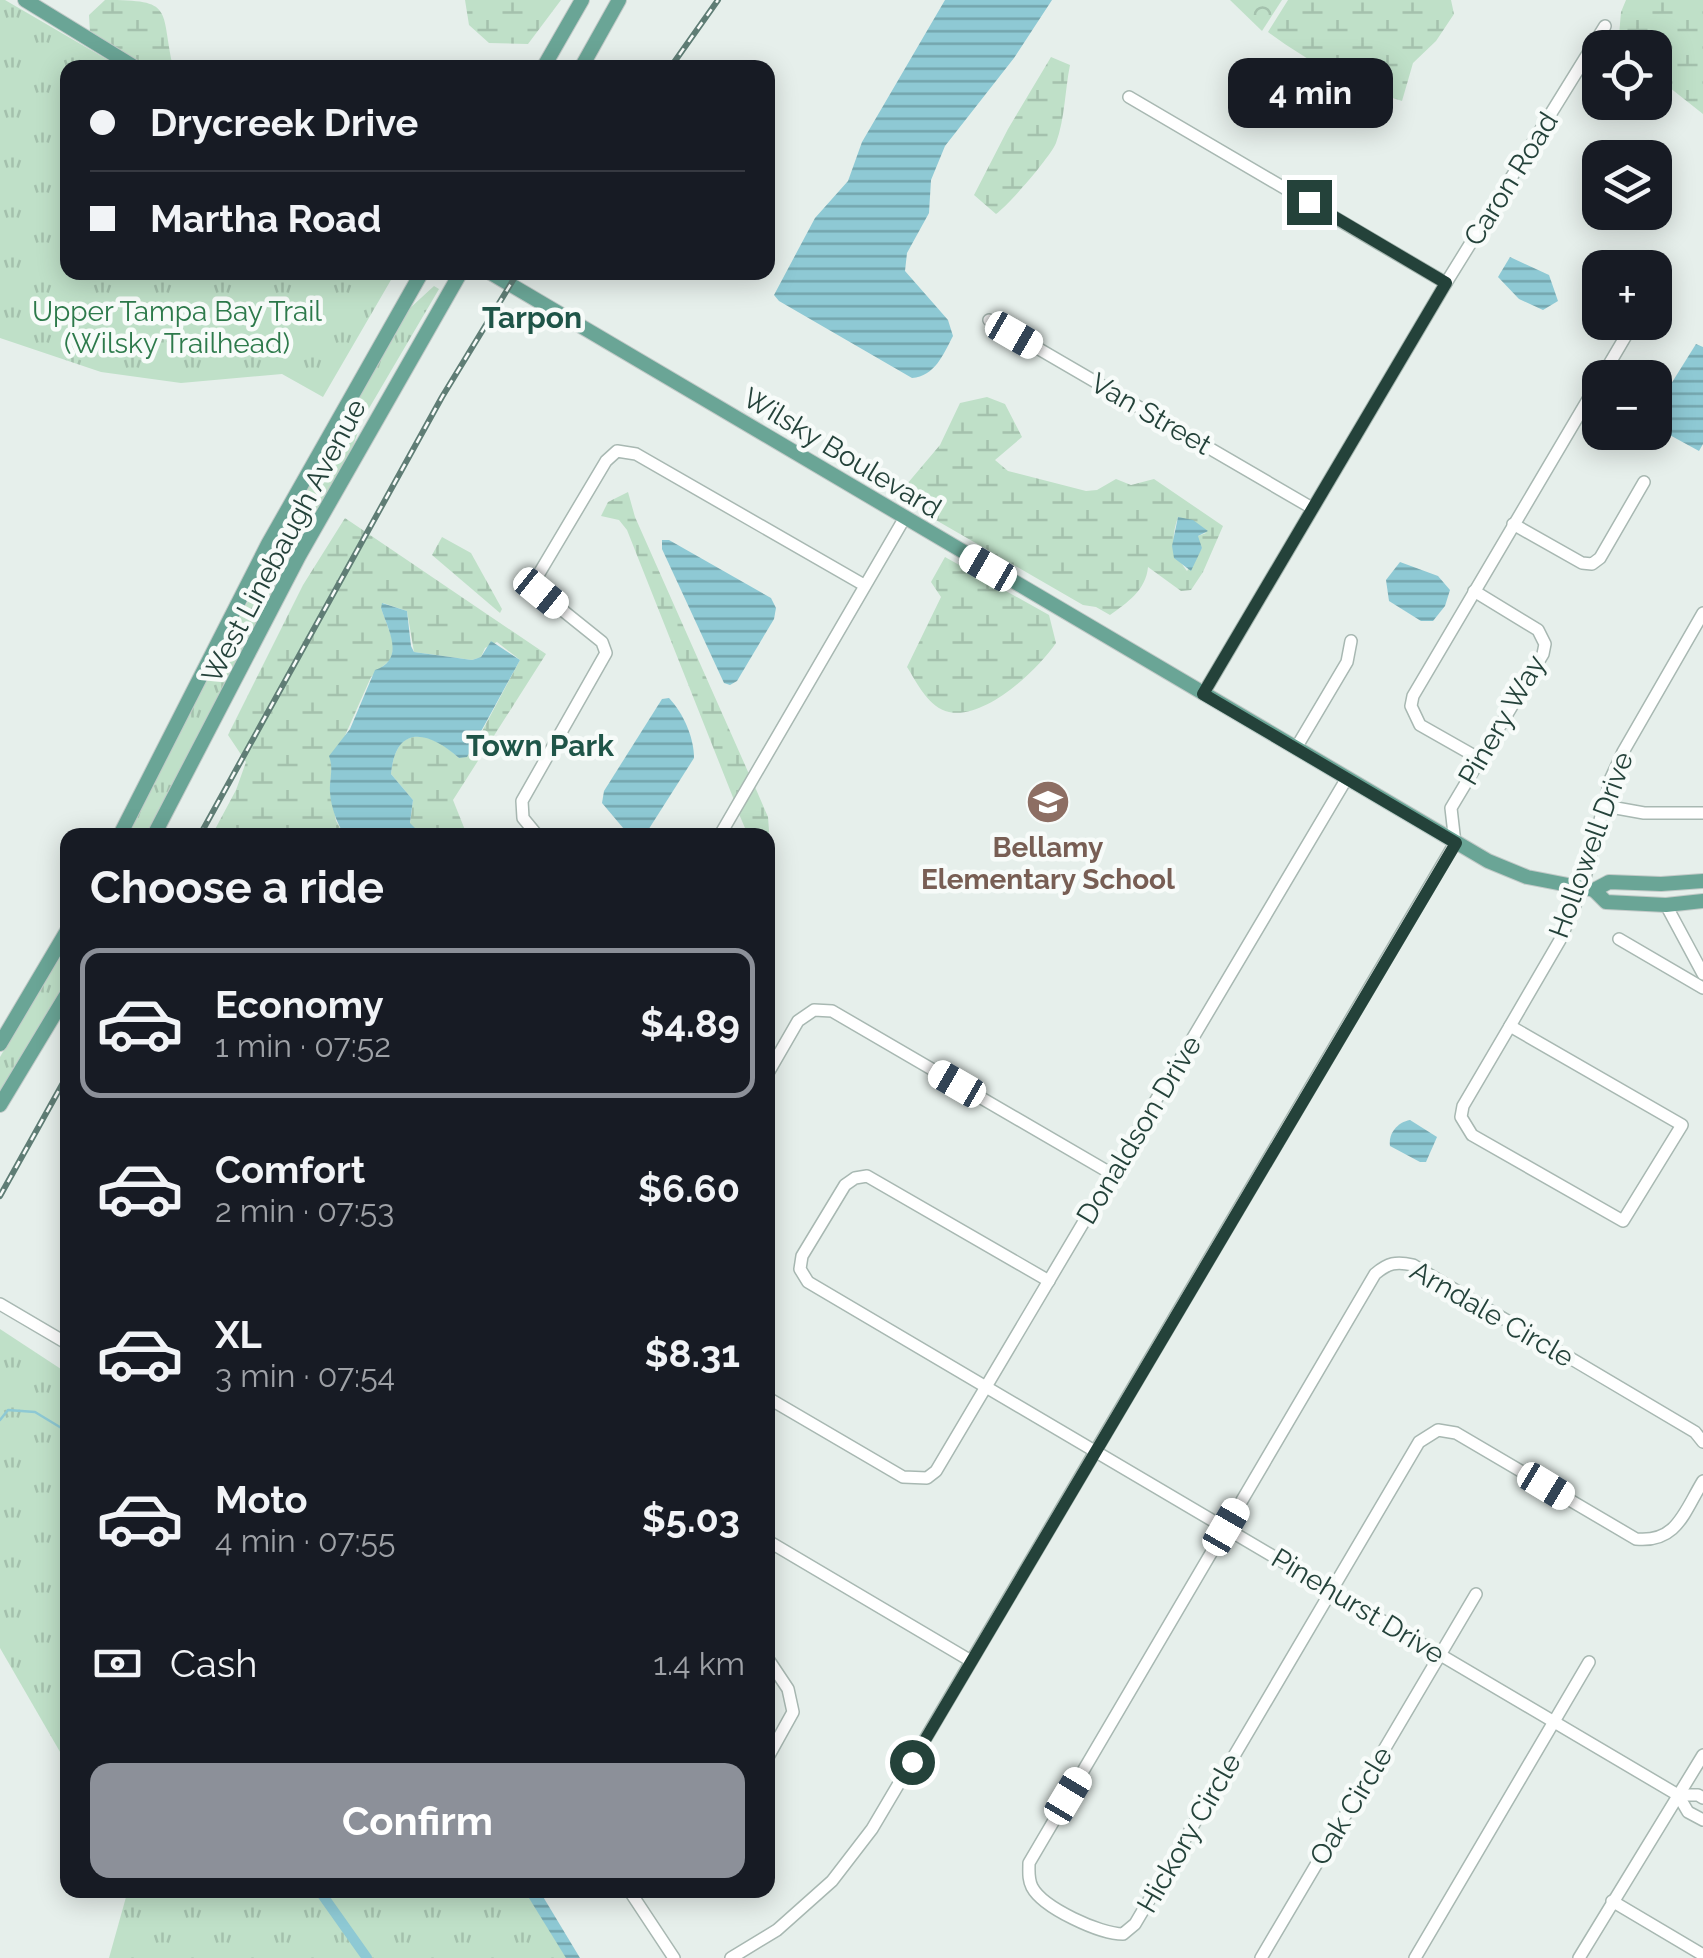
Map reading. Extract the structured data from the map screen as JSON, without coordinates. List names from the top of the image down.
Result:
{
  "streets": {
    "main road": ["Wilsky Boulevard", "West Linebaugh Avenue"],
    "street": [
      "Caron Road",
      "Van Street",
      "Pinery Way",
      "Hollowell Drive",
      "Donaldson Drive",
      "Arndale Circle",
      "Pinehurst Drive",
      "Oak Circle",
      "Hickory Circle"
    ]
  },
  "crossings": [
    ["Caron Road", "Van Street"],
    ["Caron Road", "Wilsky Boulevard"],
    ["Wilsky Boulevard", "Pinery Way"],
    ["Wilsky Boulevard", "Hollowell Drive"],
    ["Wilsky Boulevard", "Donaldson Drive"],
    ["Donaldson Drive", "Pinehurst Drive"],
    ["Arndale Circle", "Pinehurst Drive"],
    ["Arndale Circle", "Hickory Circle"],
    ["Pinehurst Drive", "Oak Circle"],
    ["Pinehurst Drive", "Hickory Circle"]
  ],
  "districts": ["Tarpon", "Town Park"],
  "parks": ["Upper Tampa Bay Trail (Wilsky Trailhead)"],
  "places": {
    "school or university": ["Bellamy Elementary School"]
  },
  "page": {
    "map_buttons": ["+", "−"],
    "bubble": "4 min",
    "banner": ["Drycreek Drive", "Martha Road"],
    "heading": "Choose a ride",
    "list": [
      {
        "name": "Economy",
        "note": "1 min · 07:52",
        "value": "$4.89"
      },
      {
        "name": "Comfort",
        "note": "2 min · 07:53",
        "value": "$6.60"
      },
      {
        "name": "XL",
        "note": "3 min · 07:54",
        "value": "$8.31"
      },
      {
        "name": "Moto",
        "note": "4 min · 07:55",
        "value": "$5.03"
      }
    ],
    "pay": ["Cash", "1.4 km"],
    "buttons": "Confirm"
  }
}
